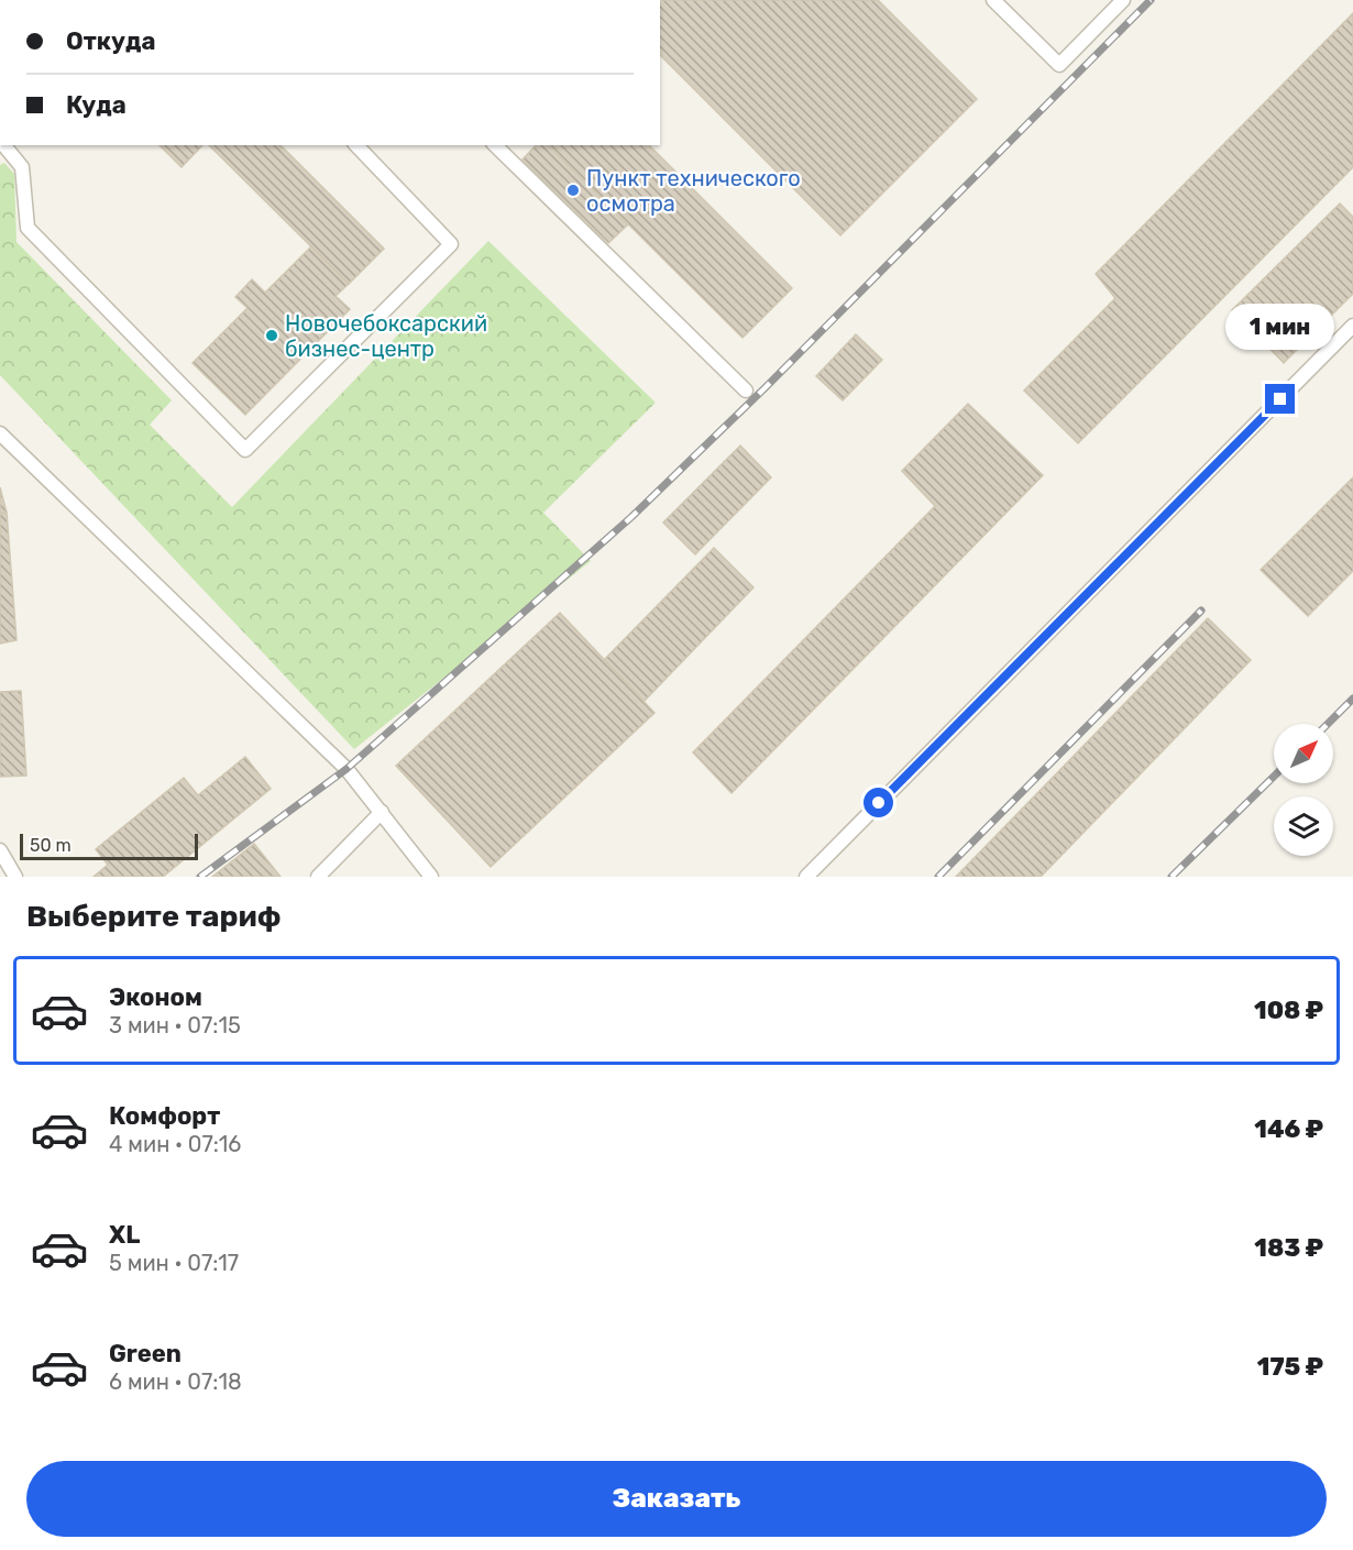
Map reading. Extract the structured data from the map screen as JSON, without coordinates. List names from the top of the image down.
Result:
{
  "places": ["Пункт технического осмотра", "Новочебоксарский бизнес-центр"],
  "scale_bar": "50 m",
  "north": "top right",
  "page": {
    "banner": ["Откуда", "Куда"],
    "bubble": "1 мин",
    "scale": "50 m",
    "heading": "Выберите тариф",
    "list": [
      {
        "name": "Эконом",
        "note": "3 мин · 07:15",
        "value": "108 ₽"
      },
      {
        "name": "Комфорт",
        "note": "4 мин · 07:16",
        "value": "146 ₽"
      },
      {
        "name": "XL",
        "note": "5 мин · 07:17",
        "value": "183 ₽"
      },
      {
        "name": "Green",
        "note": "6 мин · 07:18",
        "value": "175 ₽"
      }
    ],
    "buttons": "Заказать"
  }
}
